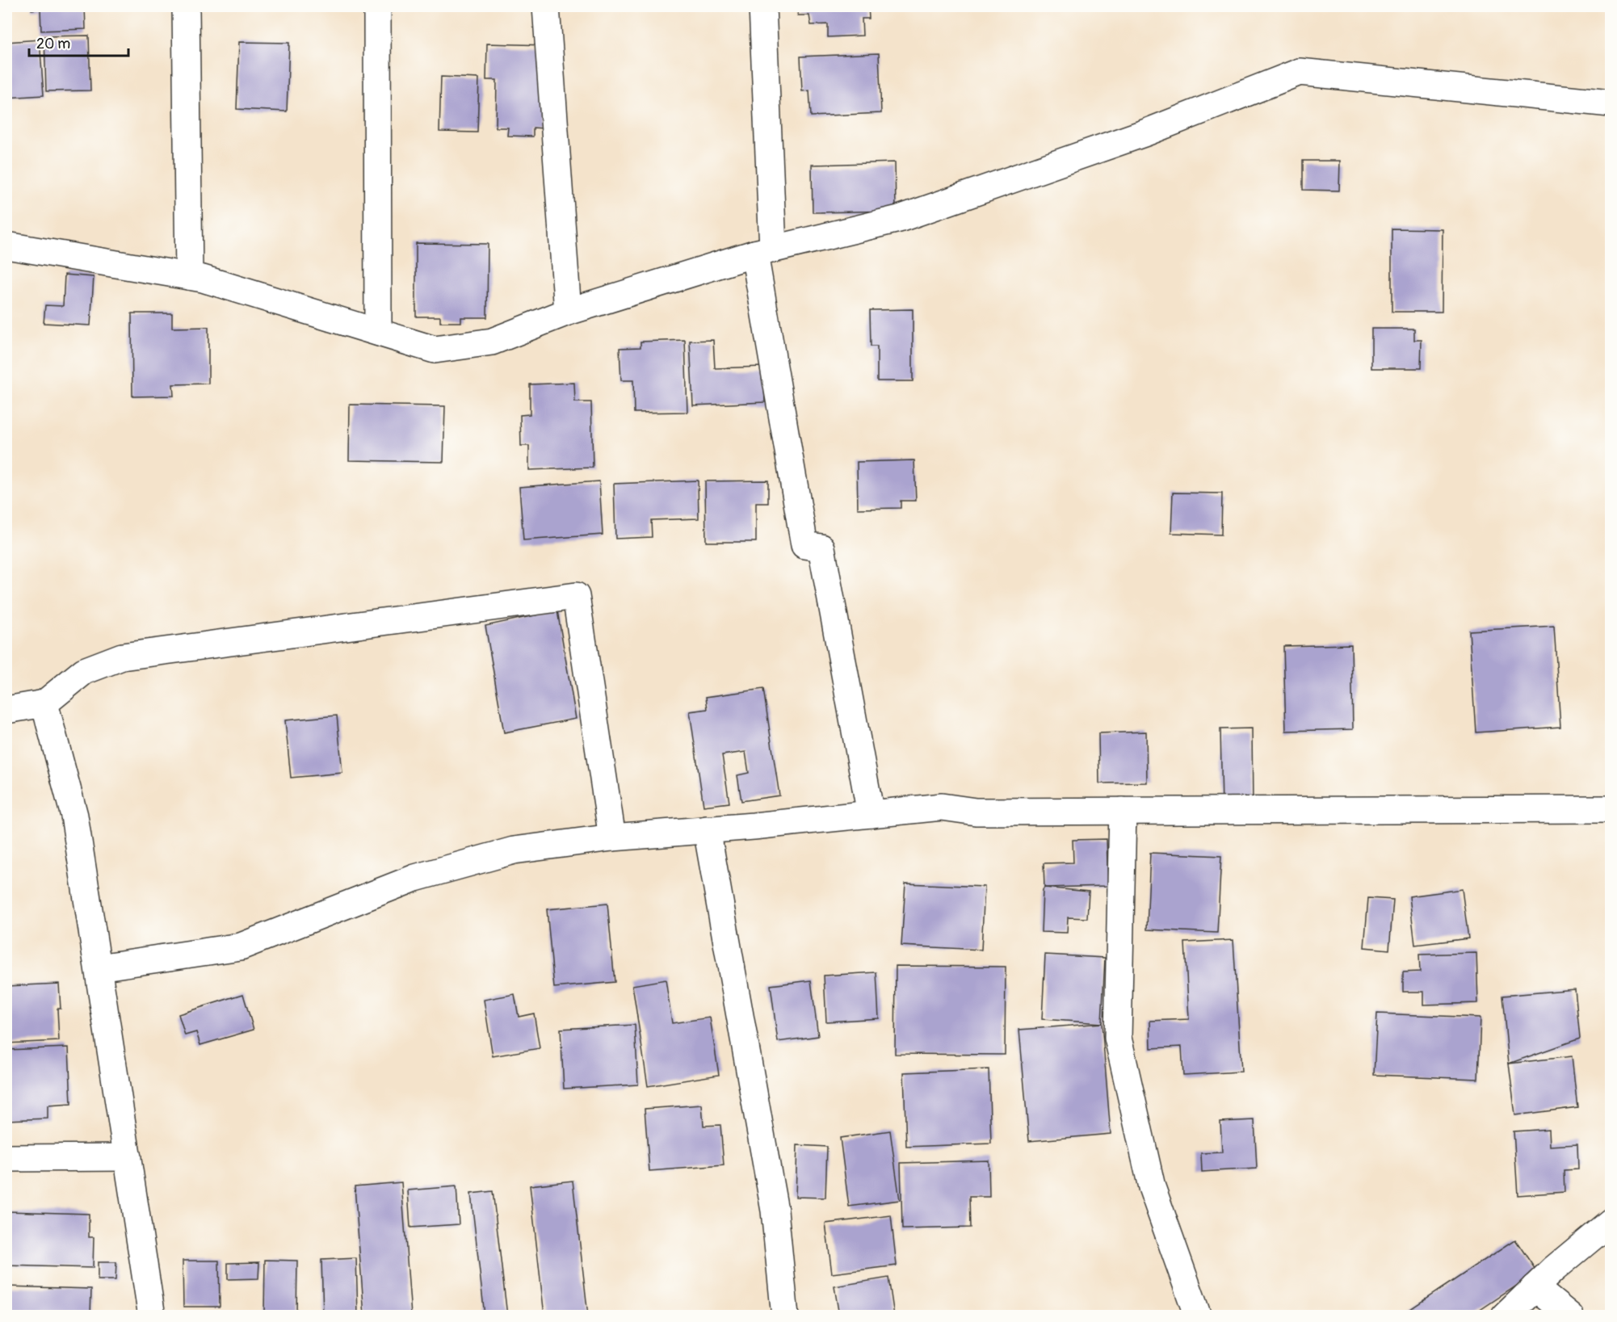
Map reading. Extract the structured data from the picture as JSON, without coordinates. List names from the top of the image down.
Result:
{
  "scale_bar": "20 m"
}
